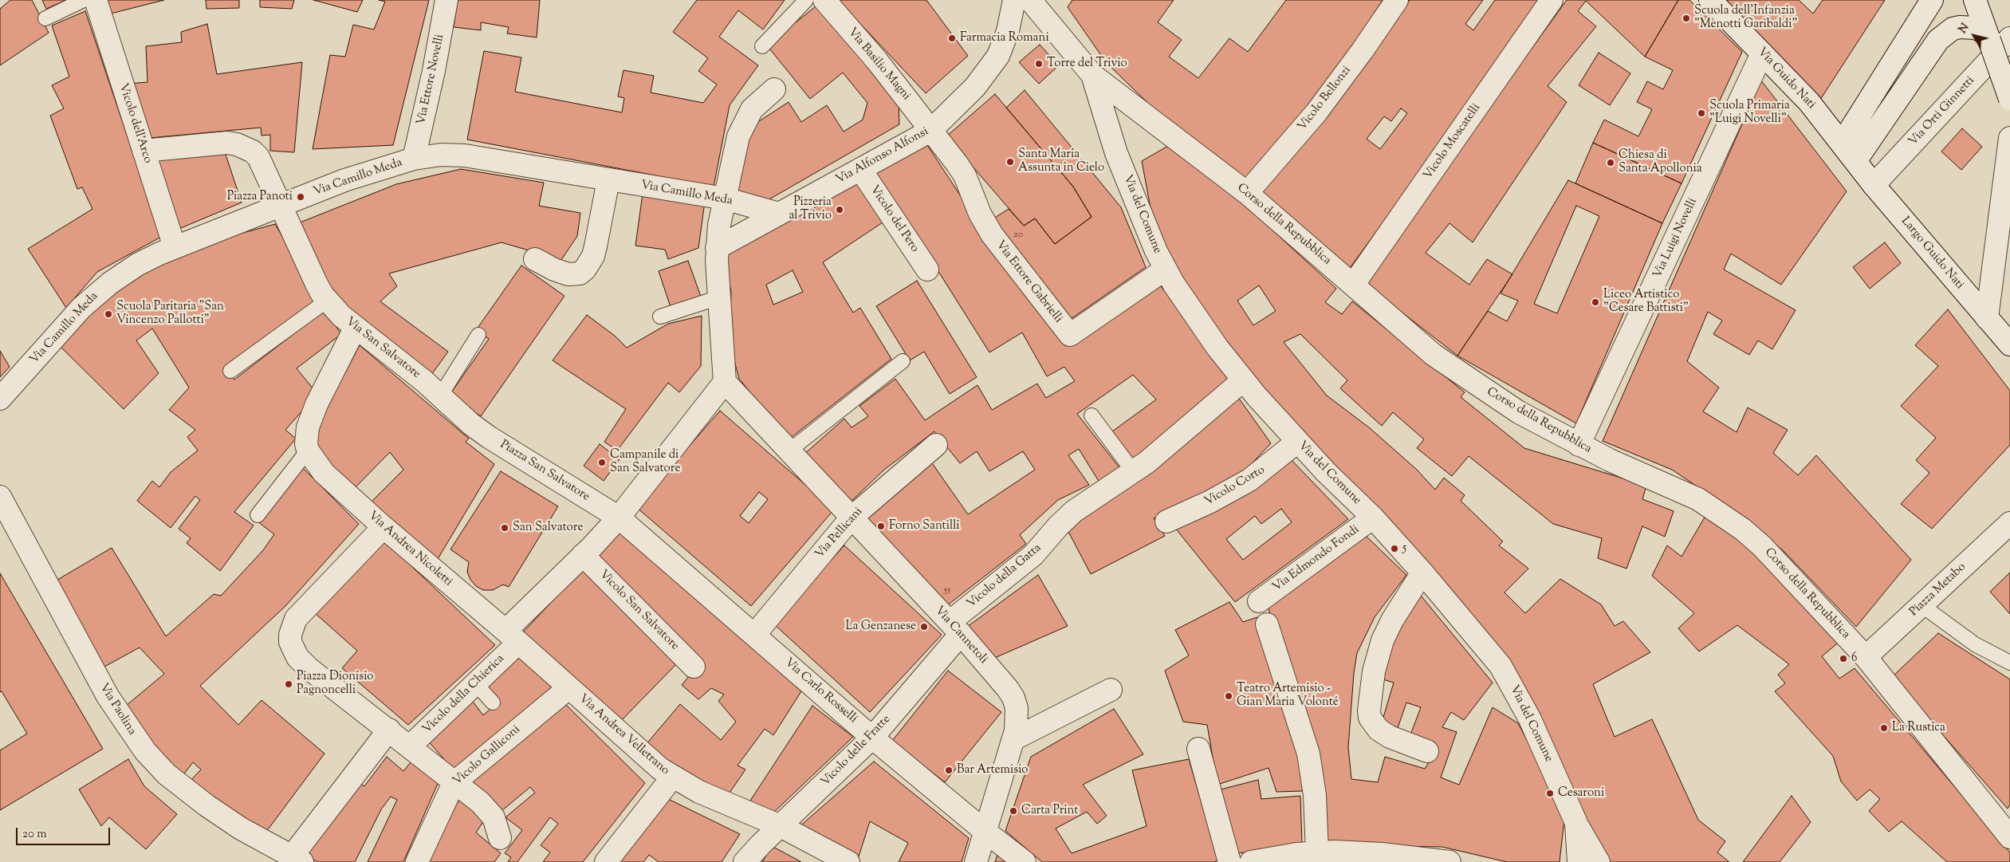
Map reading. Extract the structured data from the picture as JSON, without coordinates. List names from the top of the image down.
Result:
{
  "streets": {
    "street": [
      "Via Basilio Magni",
      "Via Guido Nati",
      "Via Ettore Novelli",
      "Vicolo Bellonzi",
      "Via Orti Ginnetti",
      "Vicolo dell'Arco",
      "Vicolo Moscatelli",
      "Via Alfonso Alfonsi",
      "Via Camillo Meda",
      "Via del Comune",
      "Vicolo del Pero",
      "Corso della Repubblica",
      "Via Luigi Novelli",
      "Largo Guido Nati",
      "Via Ettore Gabrielli",
      "Via San Salvatore",
      "Piazza San Salvatore",
      "Vicolo Corto",
      "Via Pellicani",
      "Via Andrea Nicoletti",
      "Via Edmondo Fondi",
      "Vicolo della Gatta",
      "Piazza Metabo",
      "Vicolo San Salvatore",
      "Via Cannetoli",
      "Via Carlo Rosselli",
      "Vicolo della Chierica",
      "Via Paolina",
      "Via Andrea Velletrano",
      "Vicolo delle Fratte",
      "Vicolo Galliconi"
    ]
  },
  "crossings": [
    ["Via Basilio Magni", "Via Alfonso Alfonsi"],
    ["Via Basilio Magni", "Via Ettore Gabrielli"],
    ["Via Guido Nati", "Via Luigi Novelli"],
    ["Via Guido Nati", "Largo Guido Nati"],
    ["Via Ettore Novelli", "Via Camillo Meda"],
    ["Vicolo Bellonzi", "Corso della Repubblica"],
    ["Via Orti Ginnetti", "Largo Guido Nati"],
    ["Vicolo dell'Arco", "Via Camillo Meda"],
    ["Vicolo Moscatelli", "Corso della Repubblica"],
    ["Via Alfonso Alfonsi", "Via Camillo Meda"],
    ["Via Alfonso Alfonsi", "Vicolo del Pero"],
    ["Via Alfonso Alfonsi", "Via Ettore Gabrielli"],
    ["Via Camillo Meda", "Via San Salvatore"],
    ["Via del Comune", "Corso della Repubblica"],
    ["Via del Comune", "Via Ettore Gabrielli"],
    ["Via del Comune", "Vicolo Corto"],
    ["Via del Comune", "Via Edmondo Fondi"],
    ["Via del Comune", "Vicolo della Gatta"],
    ["Corso della Repubblica", "Via Luigi Novelli"],
    ["Corso della Repubblica", "Piazza Metabo"],
    ["Via San Salvatore", "Piazza San Salvatore"],
    ["Piazza San Salvatore", "Via Carlo Rosselli"],
    ["Piazza San Salvatore", "Vicolo della Chierica"],
    ["Via Pellicani", "Via Cannetoli"],
    ["Via Pellicani", "Via Carlo Rosselli"],
    ["Via Andrea Nicoletti", "Vicolo della Chierica"],
    ["Via Andrea Nicoletti", "Via Andrea Velletrano"],
    ["Vicolo della Gatta", "Via Cannetoli"],
    ["Vicolo della Gatta", "Vicolo delle Fratte"],
    ["Vicolo San Salvatore", "Vicolo della Chierica"],
    ["Via Cannetoli", "Via Carlo Rosselli"],
    ["Via Cannetoli", "Vicolo della Chierica"],
    ["Via Cannetoli", "Vicolo delle Fratte"],
    ["Via Carlo Rosselli", "Vicolo della Chierica"],
    ["Via Carlo Rosselli", "Vicolo delle Fratte"],
    ["Vicolo della Chierica", "Via Andrea Velletrano"],
    ["Via Andrea Velletrano", "Vicolo delle Fratte"],
    ["Via Andrea Velletrano", "Vicolo Galliconi"]
  ],
  "places": [
    "Scuola dell'Infanzia \"Menotti Garibaldi\"",
    "Farmacia Romani",
    "Torre del Trivio",
    "Scuola Primaria \"Luigi Novelli\"",
    "Santa Maria Assunta in Cielo",
    "Chiesa di Santa Apollonia",
    "Piazza Panoti",
    "Pizzeria al Trivio",
    "Liceo Artistico \"Cesare Battisti\"",
    "Scuola Paritaria \"San Vincenzo Pallotti\"",
    "Campanile di San Salvatore",
    "Forno Santilli",
    "San Salvatore",
    "5",
    "La Genzanese",
    "6",
    "Piazza Dionisio Pagnoncelli",
    "Teatro Artemisio - Gian Maria Volonté",
    "La Rustica",
    "Bar Artemisio",
    "Cesaroni",
    "Carta Print"
  ],
  "house_numbers": ["20", "55"],
  "scale_bar": "20 m",
  "north": "top left"
}
